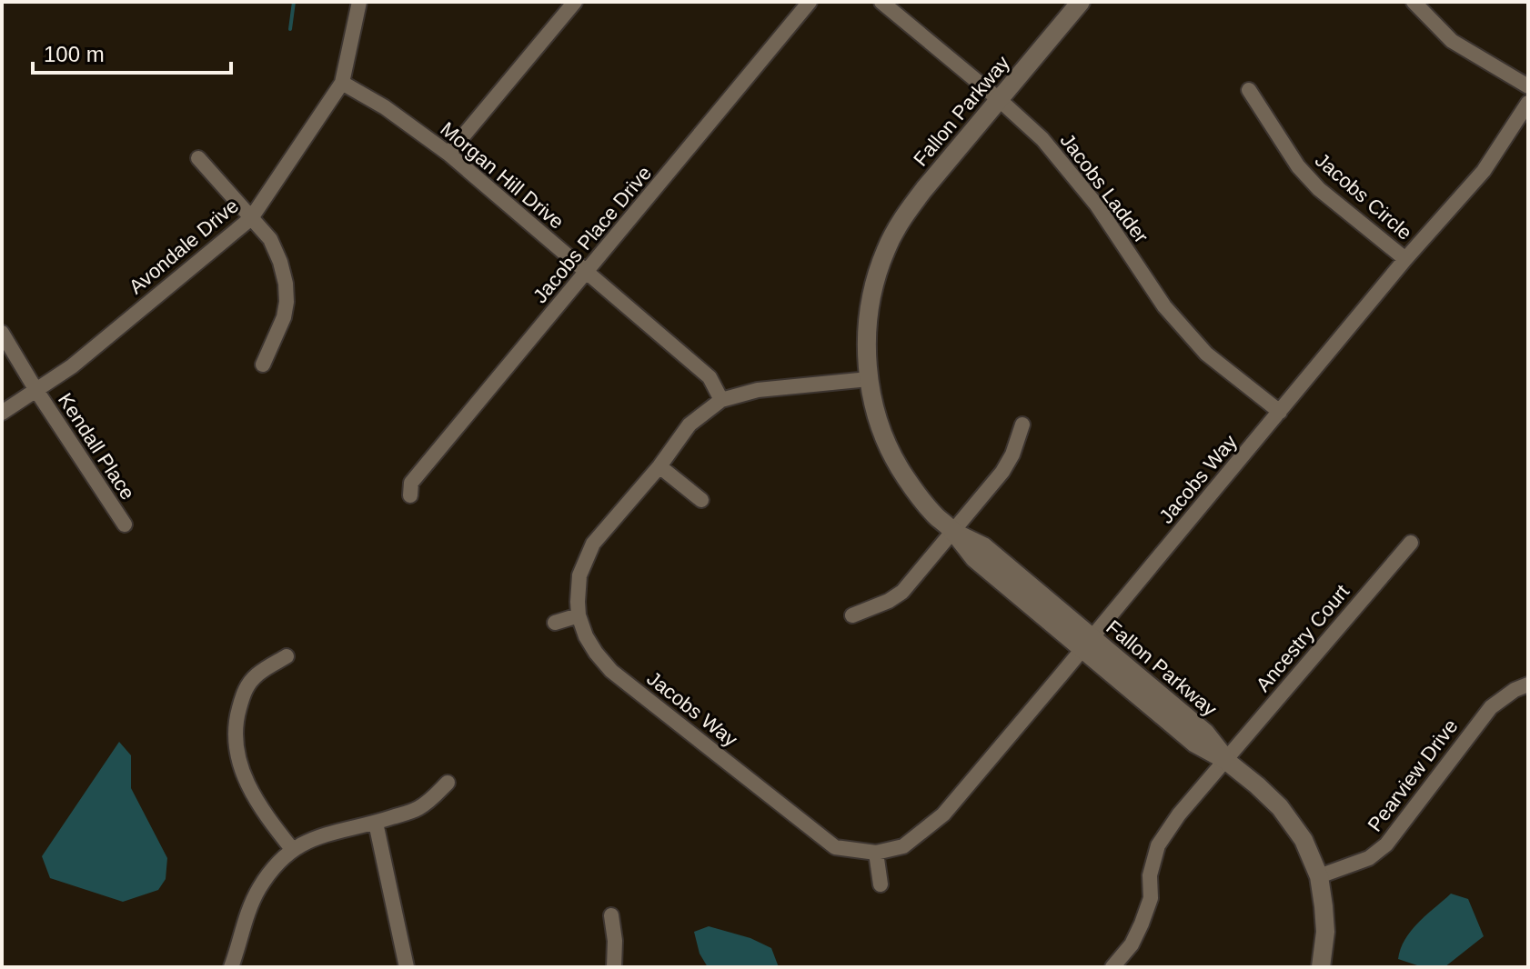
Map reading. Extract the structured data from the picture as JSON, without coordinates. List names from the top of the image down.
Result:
{
  "streets": {
    "street": [
      "Fallon Parkway",
      "Morgan Hill Drive",
      "Jacobs Ladder",
      "Jacobs Circle",
      "Jacobs Place Drive",
      "Avondale Drive",
      "Kendall Place",
      "Jacobs Way",
      "Ancestry Court",
      "Pearview Drive"
    ]
  },
  "crossings": [
    ["Fallon Parkway", "Jacobs Ladder"],
    ["Fallon Parkway", "Jacobs Way"],
    ["Fallon Parkway", "Ancestry Court"],
    ["Fallon Parkway", "Pearview Drive"],
    ["Morgan Hill Drive", "Jacobs Place Drive"],
    ["Morgan Hill Drive", "Avondale Drive"],
    ["Morgan Hill Drive", "Jacobs Way"],
    ["Jacobs Ladder", "Jacobs Way"],
    ["Jacobs Circle", "Jacobs Way"],
    ["Avondale Drive", "Kendall Place"]
  ],
  "scale_bar": "100 m"
}
